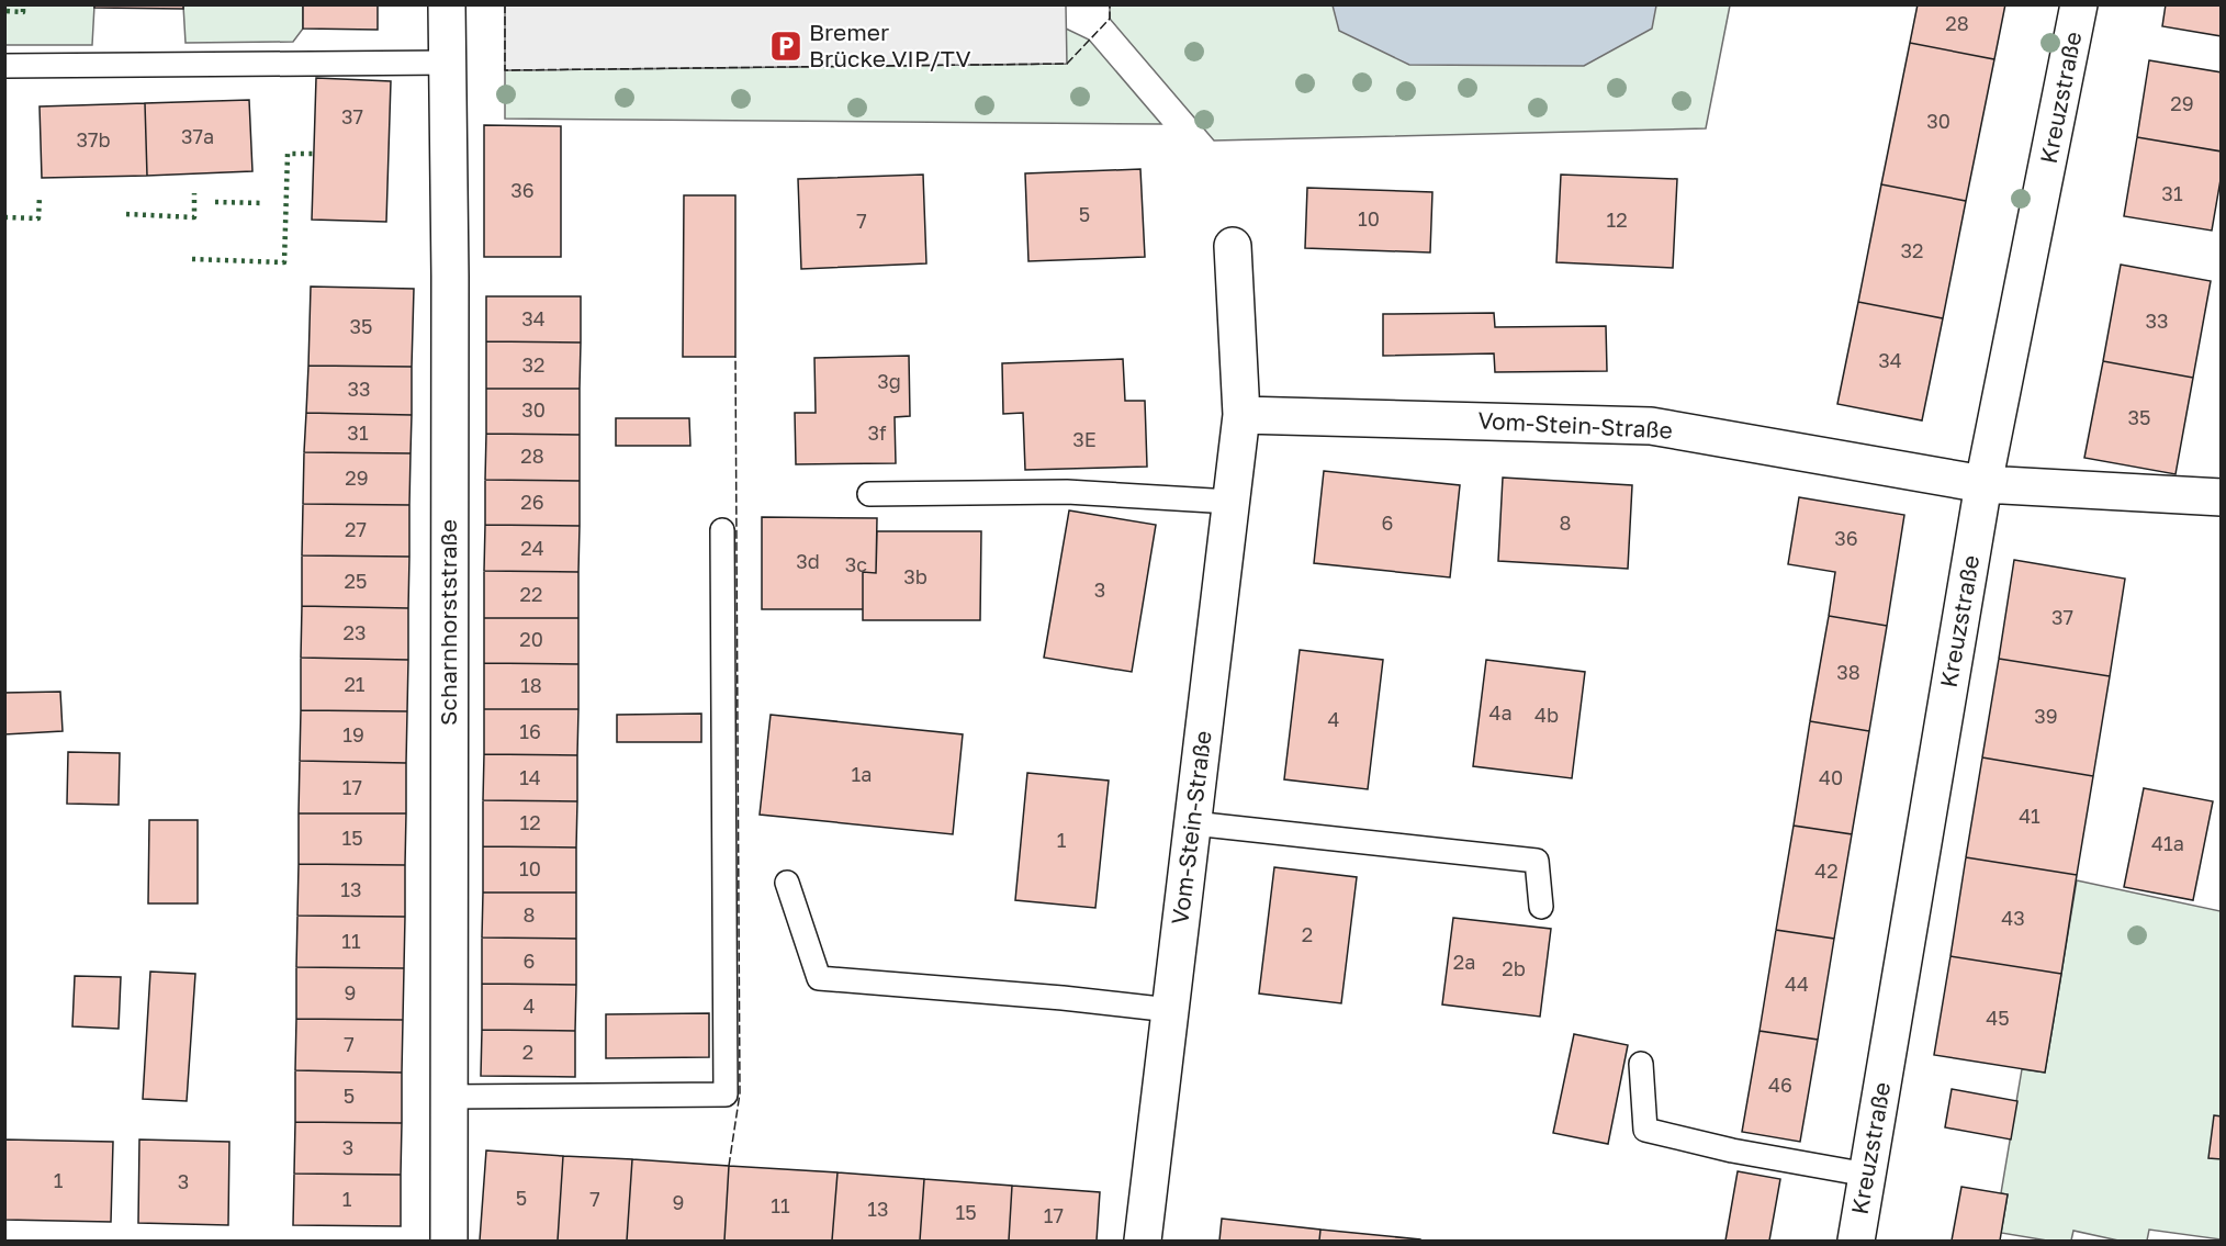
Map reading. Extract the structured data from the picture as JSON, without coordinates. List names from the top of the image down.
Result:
{
  "streets": {
    "street": ["Kreuzstraße", "Vom-Stein-Straße", "Scharnhorststraße"]
  },
  "crossings": [
    ["Kreuzstraße", "Vom-Stein-Straße"]
  ],
  "places": {
    "parking": ["Bremer Brücke VIP/TV"]
  },
  "house_numbers": [
    "28",
    "29",
    "37",
    "30",
    "37a",
    "37b",
    "36",
    "31",
    "5",
    "10",
    "12",
    "7",
    "32",
    "34",
    "33",
    "35",
    "34",
    "32",
    "3g",
    "33",
    "30",
    "35",
    "31",
    "3f",
    "3E",
    "28",
    "29",
    "26",
    "6",
    "8",
    "27",
    "36",
    "24",
    "3d",
    "3c",
    "3b",
    "25",
    "3",
    "22",
    "37",
    "23",
    "20",
    "38",
    "21",
    "18",
    "4a",
    "4b",
    "39",
    "4",
    "16",
    "19",
    "1a",
    "14",
    "40",
    "17",
    "41",
    "12",
    "15",
    "1",
    "41a",
    "10",
    "42",
    "13",
    "8",
    "43",
    "2",
    "11",
    "6",
    "2a",
    "2b",
    "44",
    "9",
    "4",
    "45",
    "7",
    "2",
    "46",
    "5",
    "3",
    "1",
    "3",
    "5",
    "1",
    "7",
    "9",
    "11",
    "13",
    "15",
    "17"
  ]
}
